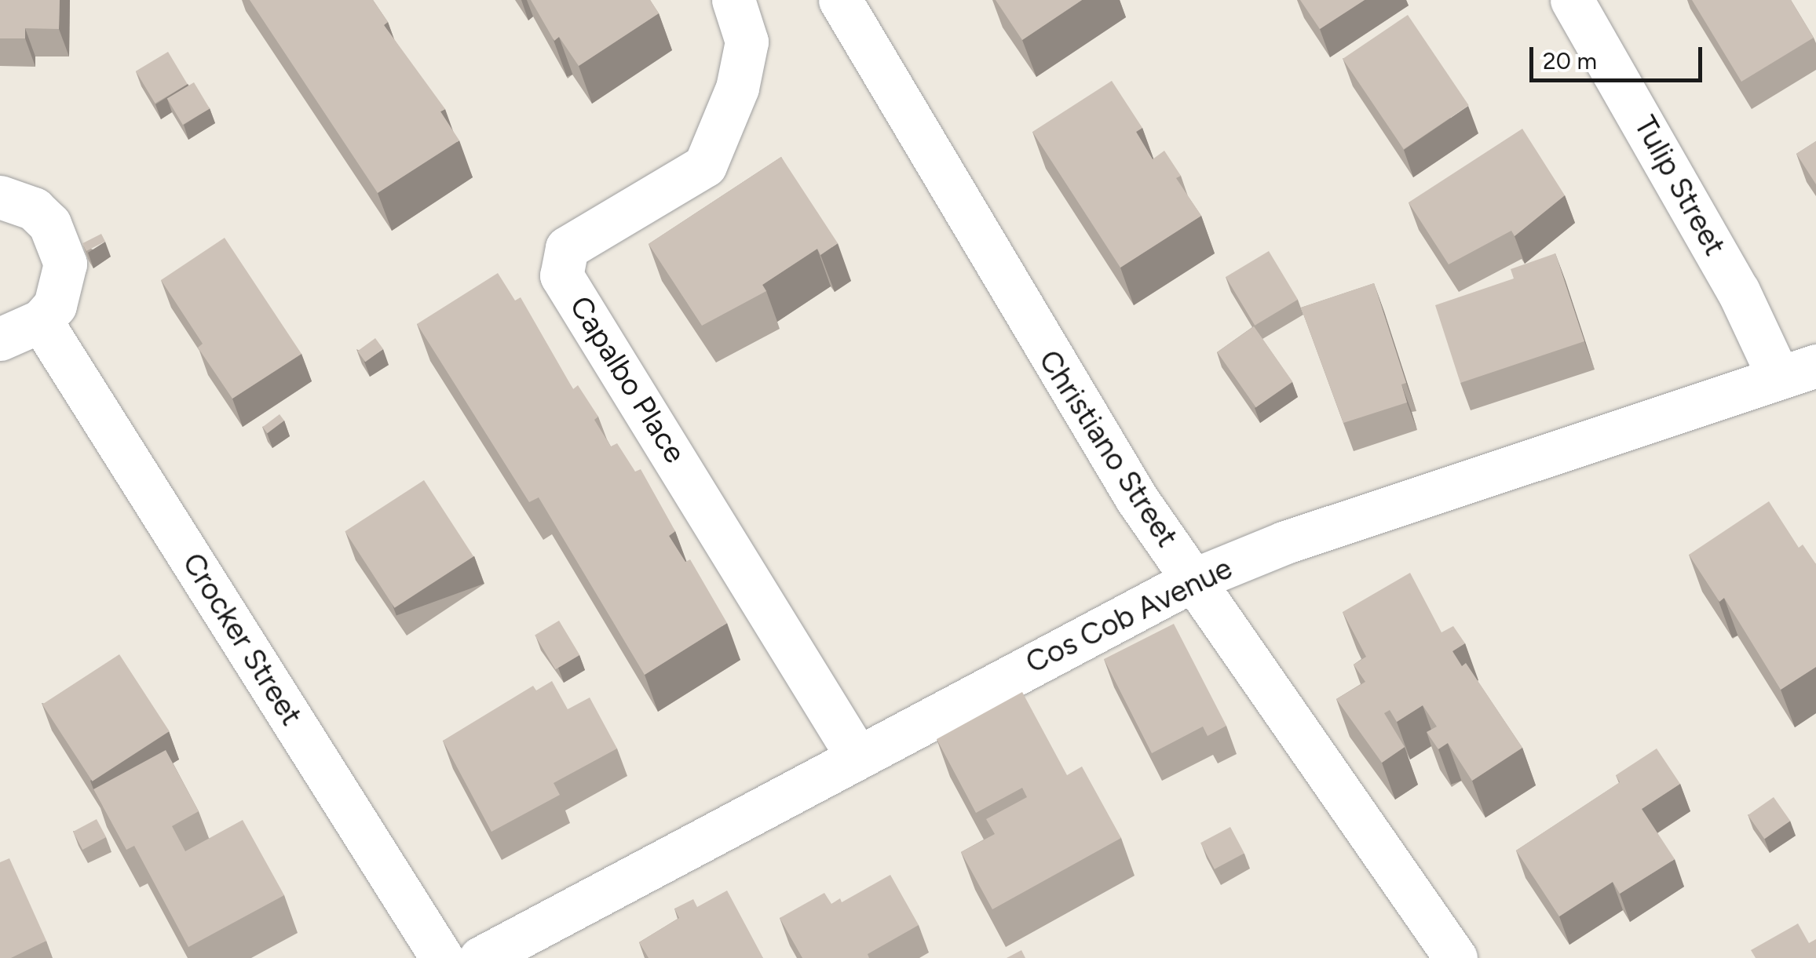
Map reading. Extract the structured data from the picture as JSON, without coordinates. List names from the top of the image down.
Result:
{
  "streets": {
    "street": [
      "Tulip Street",
      "Capalbo Place",
      "Christiano Street",
      "Cos Cob Avenue",
      "Crocker Street"
    ]
  },
  "crossings": [
    ["Tulip Street", "Cos Cob Avenue"],
    ["Capalbo Place", "Cos Cob Avenue"],
    ["Christiano Street", "Cos Cob Avenue"]
  ],
  "scale_bar": "20 m"
}
